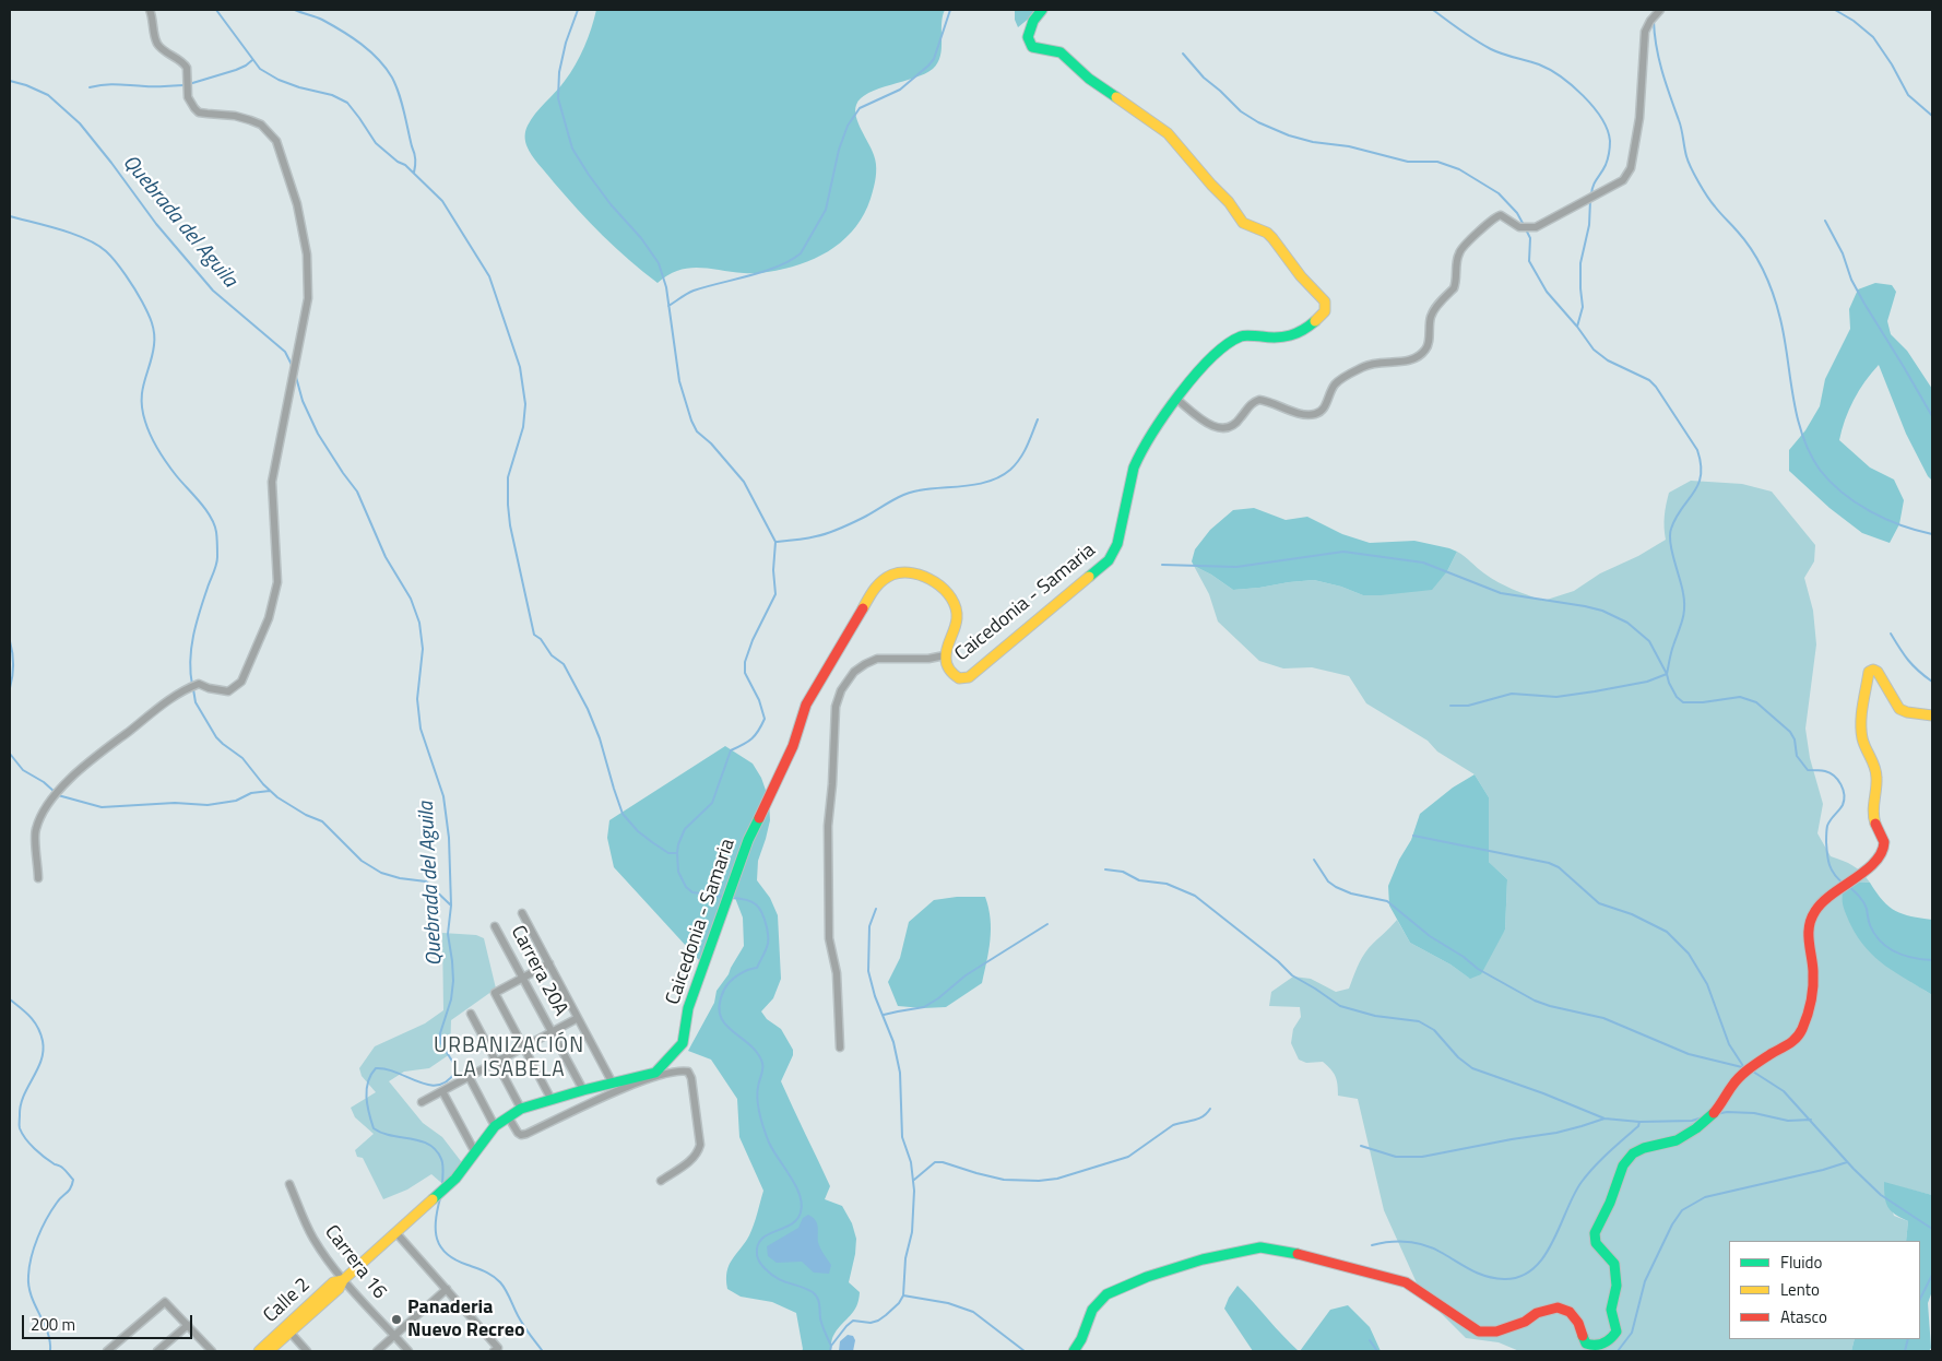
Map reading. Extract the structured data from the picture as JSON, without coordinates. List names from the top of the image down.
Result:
{
  "streets": {
    "street": [
      "Caicedonia - Samaria",
      "Carrera 20A",
      "Carrera 16",
      "Calle 2"
    ]
  },
  "crossings": [
    ["Caicedonia - Samaria", "Carrera 20A"],
    ["Caicedonia - Samaria", "Calle 2"],
    ["Carrera 16", "Calle 2"]
  ],
  "districts": ["URBANIZACIÓN LA ISABELA"],
  "water": ["Quebrada del Aguila"],
  "places": ["Panaderia Nuevo Recreo"],
  "legend": ["Fluido", "Lento", "Atasco"],
  "scale_bar": "200 m"
}
